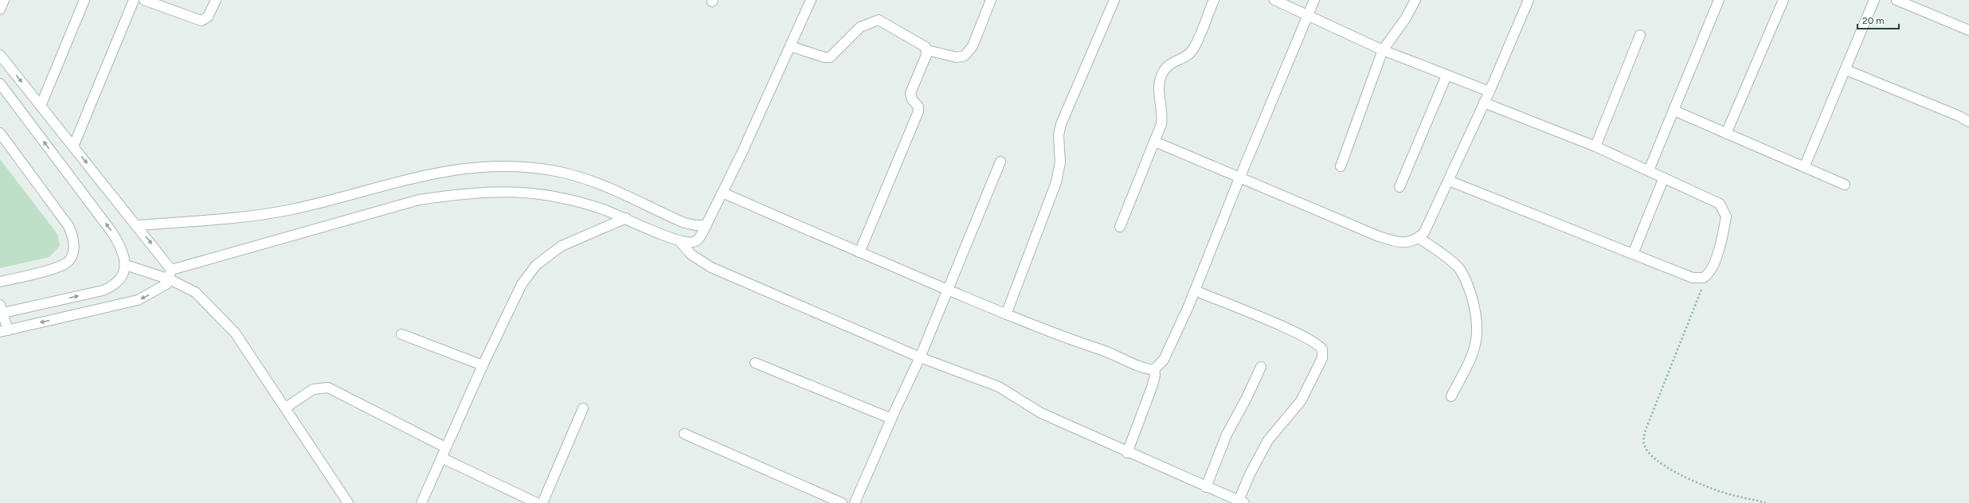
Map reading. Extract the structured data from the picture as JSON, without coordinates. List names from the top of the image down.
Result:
{
  "scale_bar": "20 m"
}
